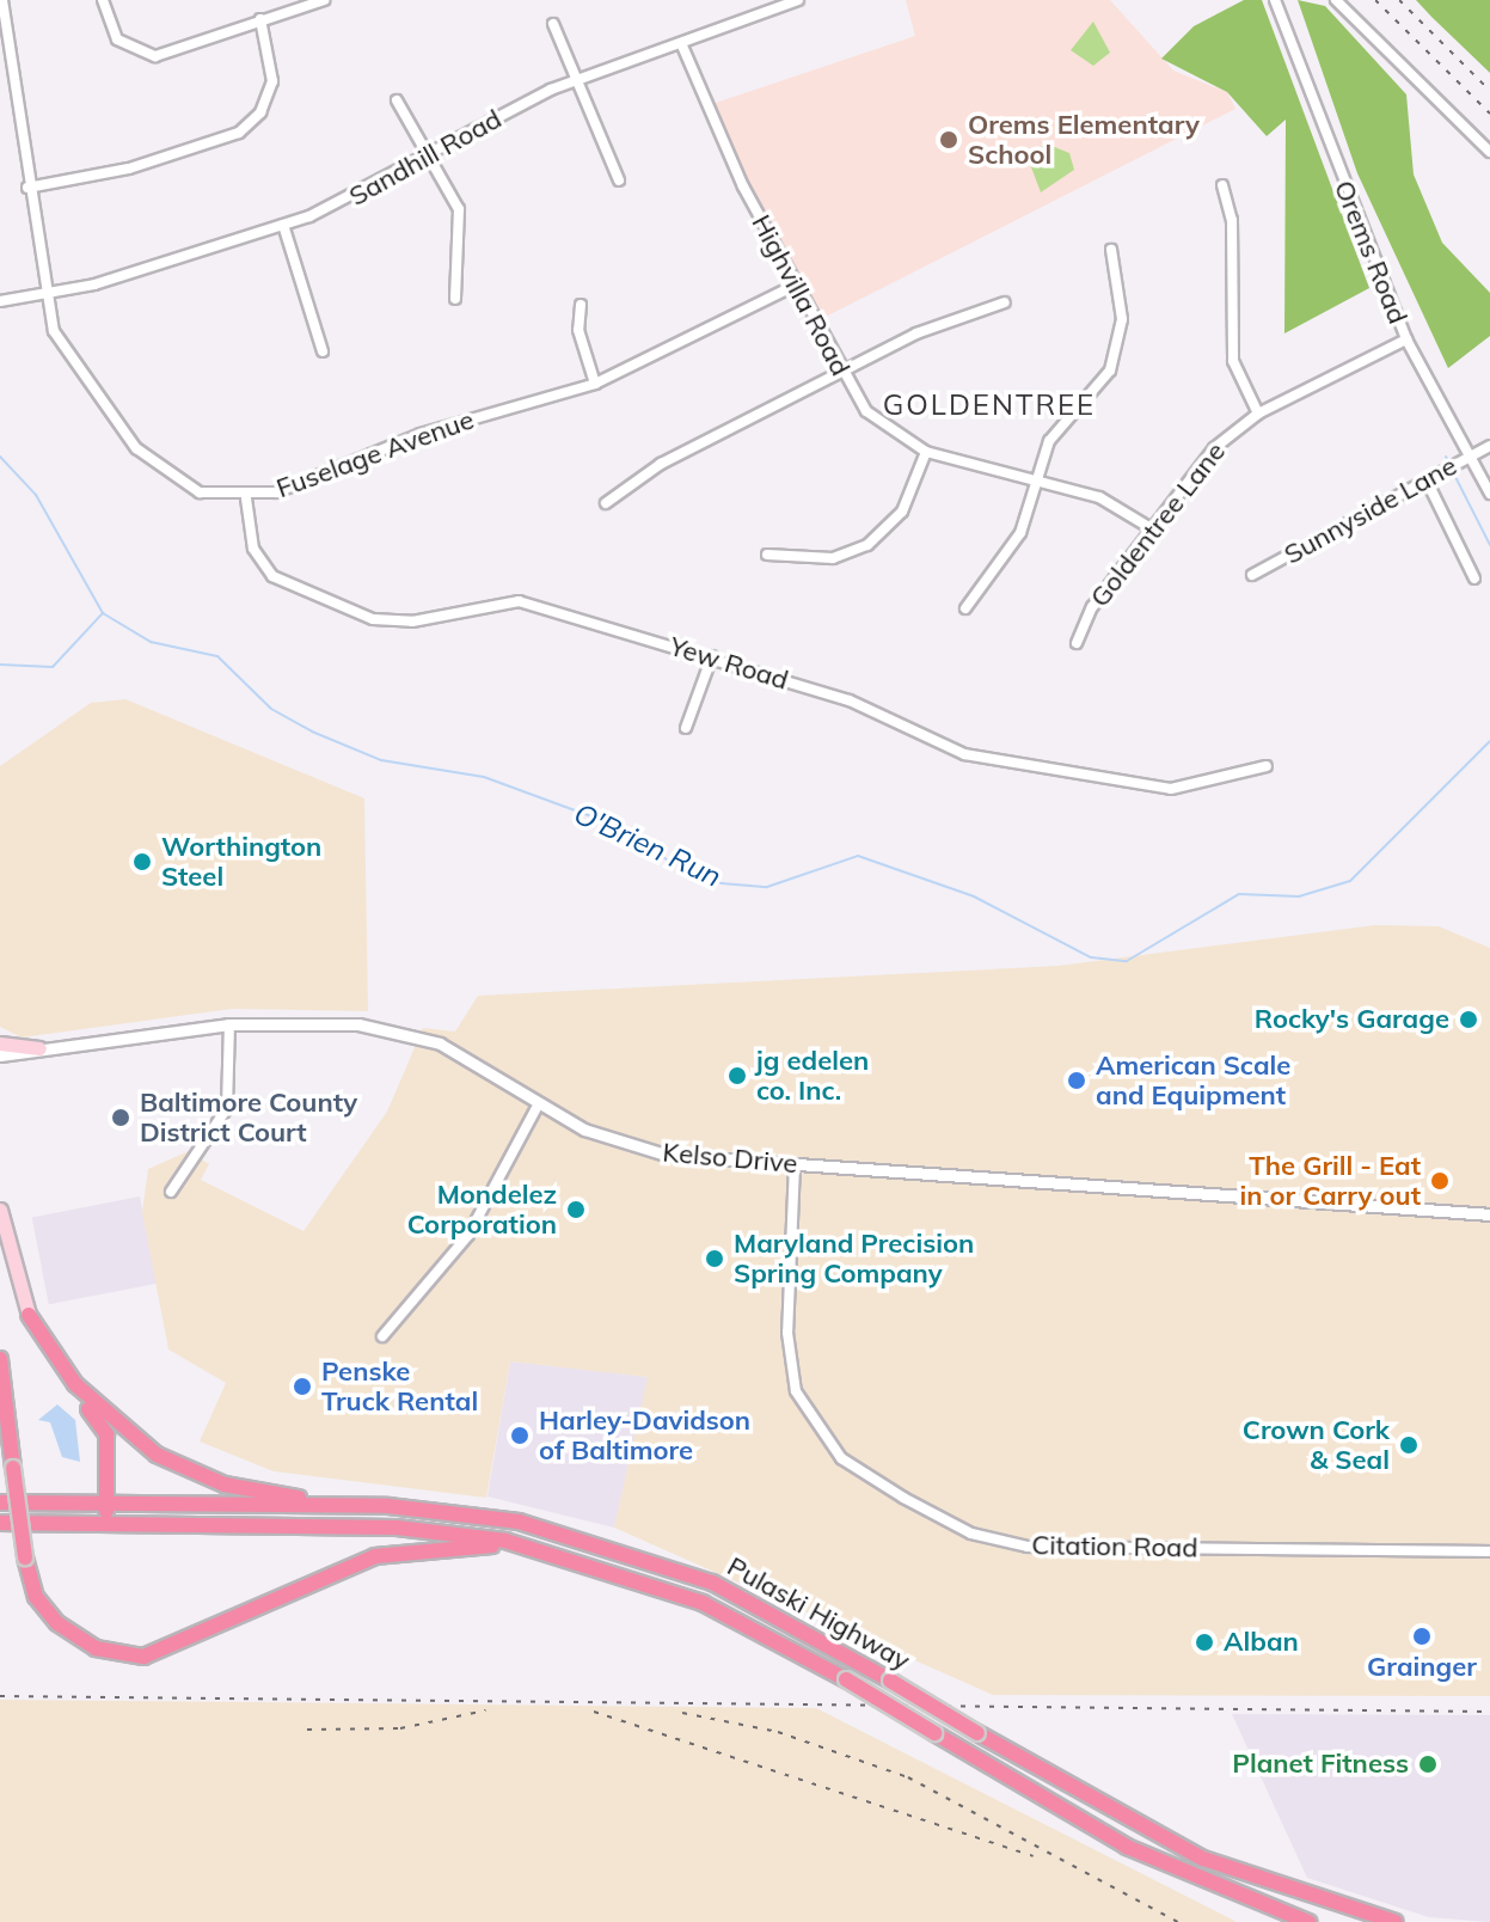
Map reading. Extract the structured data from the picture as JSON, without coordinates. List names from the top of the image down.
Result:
{
  "streets": {
    "highway": ["Pulaski Highway"],
    "street": [
      "Sandhill Road",
      "Orems Road",
      "Highvilla Road",
      "Fuselage Avenue",
      "Sunnyside Lane",
      "Goldentree Lane",
      "Yew Road",
      "Kelso Drive",
      "Citation Road"
    ]
  },
  "crossings": [
    ["Sandhill Road", "Highvilla Road"],
    ["Sandhill Road", "Fuselage Avenue"],
    ["Orems Road", "Sunnyside Lane"],
    ["Orems Road", "Goldentree Lane"],
    ["Highvilla Road", "Fuselage Avenue"],
    ["Highvilla Road", "Goldentree Lane"],
    ["Fuselage Avenue", "Yew Road"],
    ["Kelso Drive", "Citation Road"]
  ],
  "districts": ["GOLDENTREE"],
  "water": ["O'Brien Run"],
  "places": [
    "Orems Elementary School",
    "Worthington Steel",
    "Rocky's Garage",
    "jg edelen co. Inc.",
    "American Scale and Equipment",
    "Baltimore County District Court",
    "The Grill - Eat in or Carry out",
    "Mondelez Corporation",
    "Maryland Precision Spring Company",
    "Penske Truck Rental",
    "Harley-Davidson of Baltimore",
    "Crown Cork & Seal",
    "Grainger",
    "Alban",
    "Planet Fitness"
  ]
}
